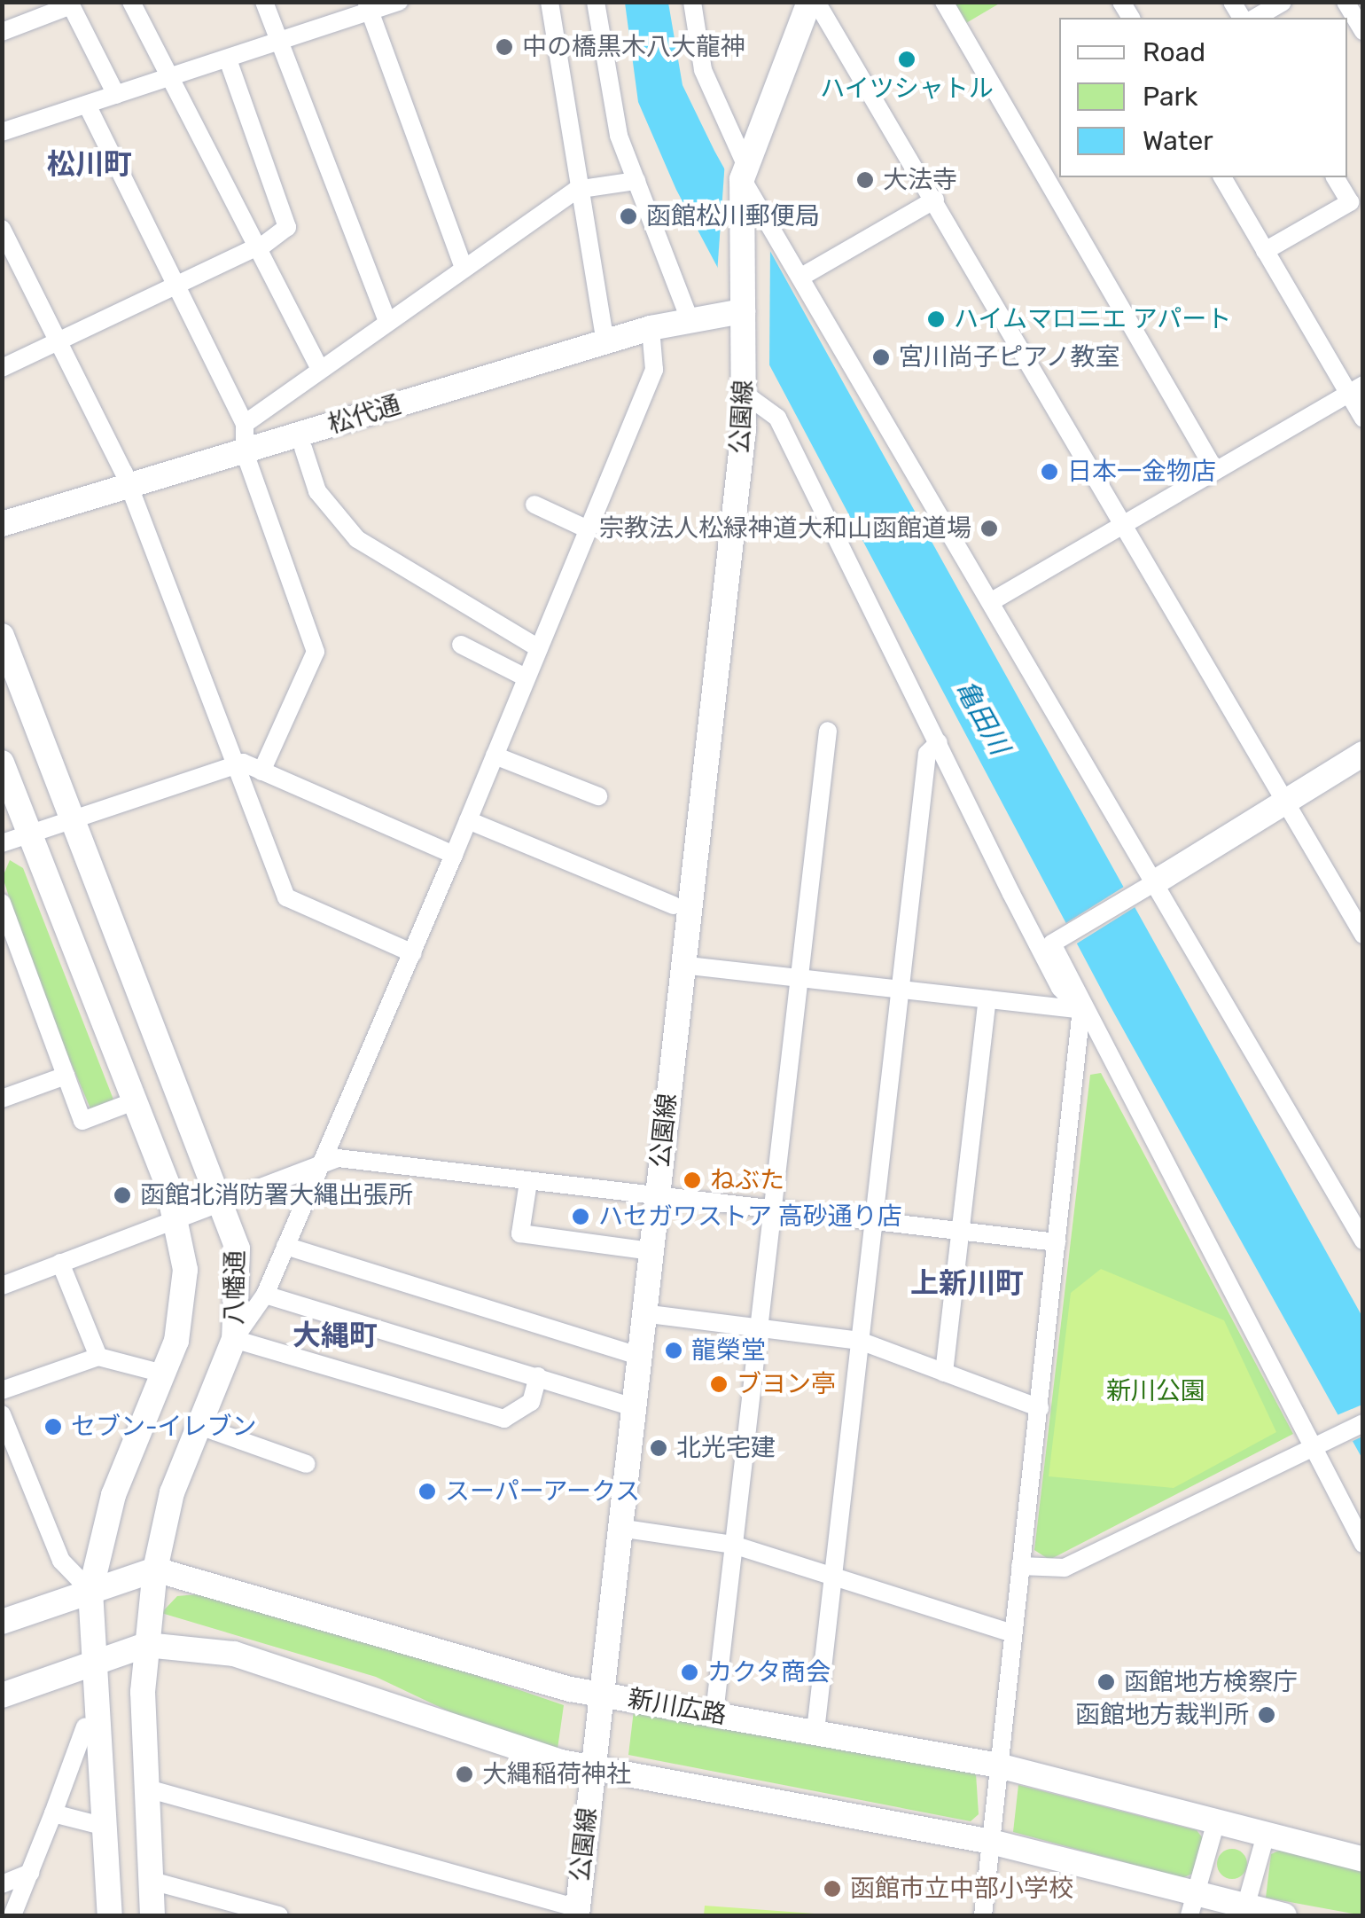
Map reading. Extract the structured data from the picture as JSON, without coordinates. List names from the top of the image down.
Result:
{
  "streets": {
    "street": [
      "松代通",
      "公園線",
      "八幡通",
      "新川広路"
    ]
  },
  "crossings": [
    ["松代通", "公園線"],
    ["公園線", "新川広路"],
    ["八幡通", "新川広路"]
  ],
  "districts": ["松川町", "上新川町", "大縄町"],
  "water": ["亀田川"],
  "parks": ["新川公園"],
  "places": [
    "中の橋黒木八大龍神",
    "ハイツシャトル",
    "大法寺",
    "函館松川郵便局",
    "ハイムマロニエ アパート",
    "宮川尚子ピアノ教室",
    "日本一金物店",
    "宗教法人松緑神道大和山函館道場",
    "ねぶた",
    "函館北消防署大縄出張所",
    "ハセガワストア 高砂通り店",
    "龍榮堂",
    "ブヨン亭",
    "セブン-イレブン",
    "北光宅建",
    "スーパーアークス",
    "カクタ商会",
    "函館地方検察庁",
    "函館地方裁判所",
    "大縄稲荷神社",
    "函館市立中部小学校"
  ],
  "legend": ["Road", "Park", "Water"]
}
